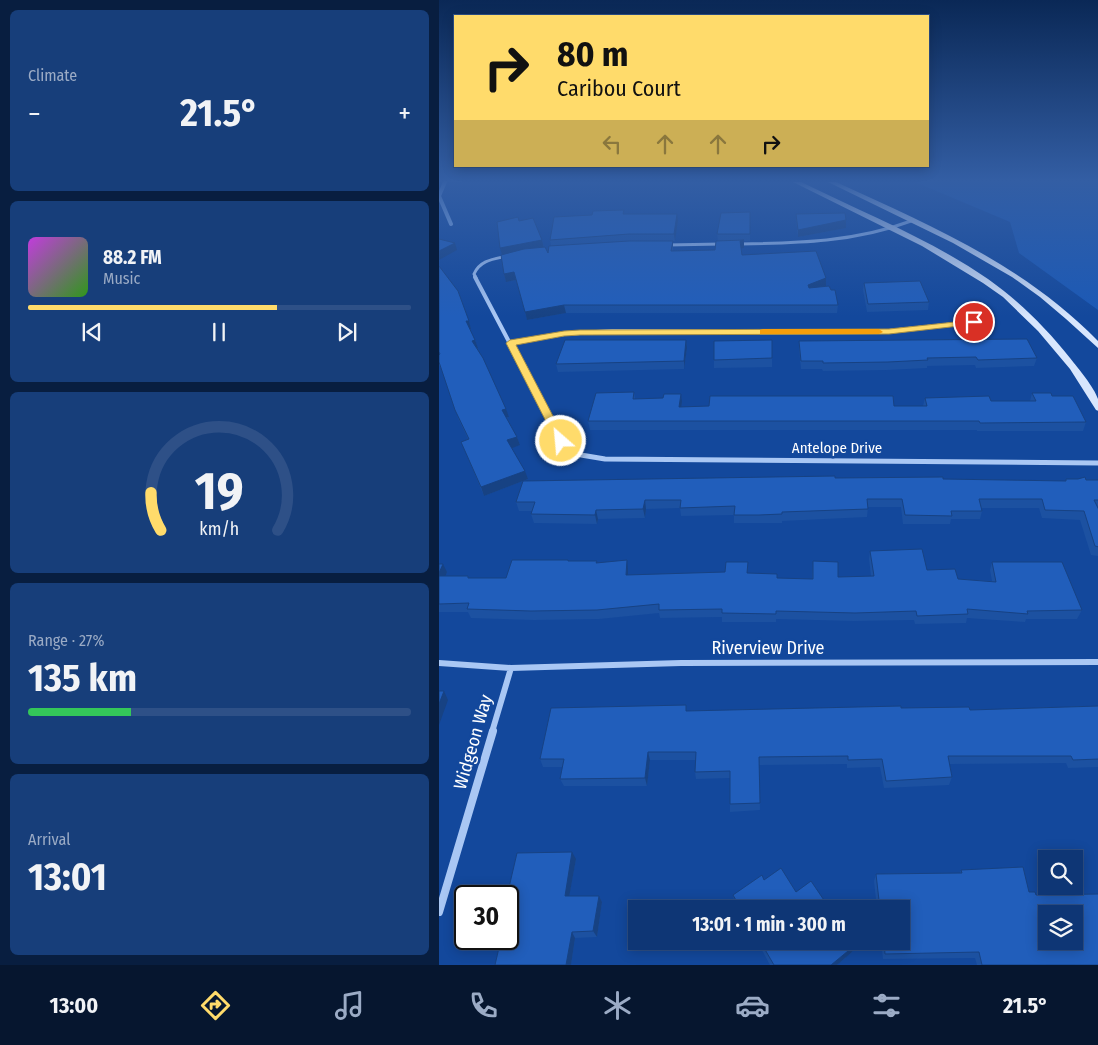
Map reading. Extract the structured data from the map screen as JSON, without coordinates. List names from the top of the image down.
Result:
{
  "streets": {
    "street": ["Antelope Drive", "Riverview Drive", "Widgeon Way"]
  },
  "crossings": [
    ["Riverview Drive", "Widgeon Way"]
  ],
  "page": {
    "tile": [
      "Climate",
      ["Range · 27%", "135 km"],
      ["Arrival", "13:01"]
    ],
    "turn": ["80 m", "Caribou Court"],
    "heat": ["−", "21.5°", "+"],
    "song": ["88.2 FM", "Music"],
    "limit": "30",
    "trip": "13:01 · 1 min · 300 m",
    "tabs": ["13:00", "21.5°"],
    "gauge": ["19", "km/h"]
  }
}
